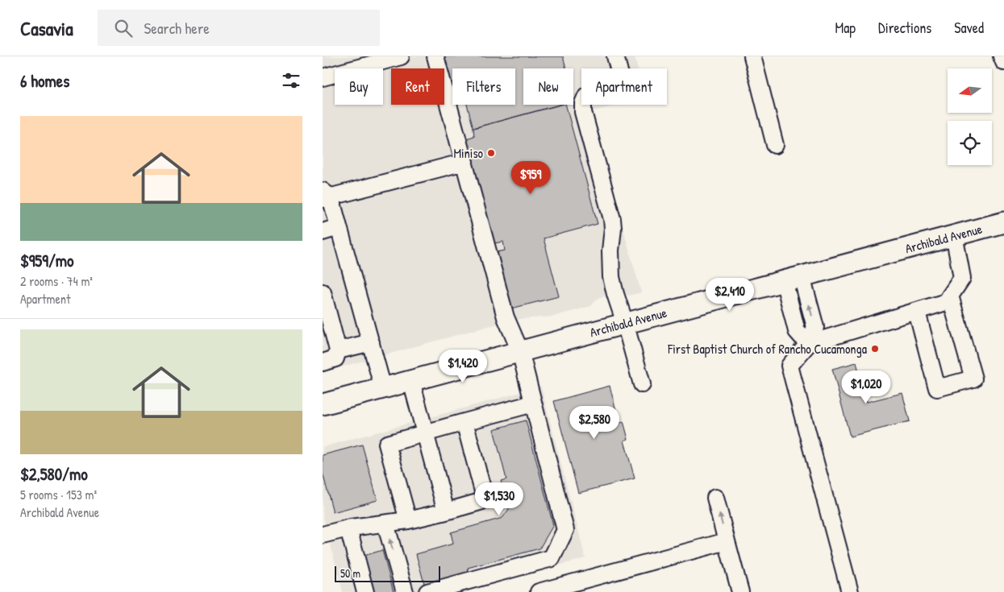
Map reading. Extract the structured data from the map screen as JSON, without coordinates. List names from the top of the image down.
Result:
{
  "streets": {
    "main road": ["Archibald Avenue"]
  },
  "places": ["Miniso", "First Baptist Church of Rancho Cucamonga"],
  "scale_bar": "50 m",
  "north": "left",
  "page": {
    "header": "Casavia",
    "search": "Search here",
    "nav": ["Map", "Directions", "Saved"],
    "heading": "6 homes",
    "chip": [
      "Buy",
      "Rent",
      "Filters",
      "New",
      "Apartment"
    ],
    "list": [
      {
        "name": "$959/mo",
        "note": "2 rooms · 74 m² · Apartment"
      },
      {
        "name": "$2,580/mo",
        "note": "5 rooms · 153 m² · Archibald Avenue"
      }
    ],
    "price": [
      "$959",
      "$2,410",
      "$1,420",
      "$1,020",
      "$2,580",
      "$1,530"
    ],
    "scale": "50 m"
  }
}
